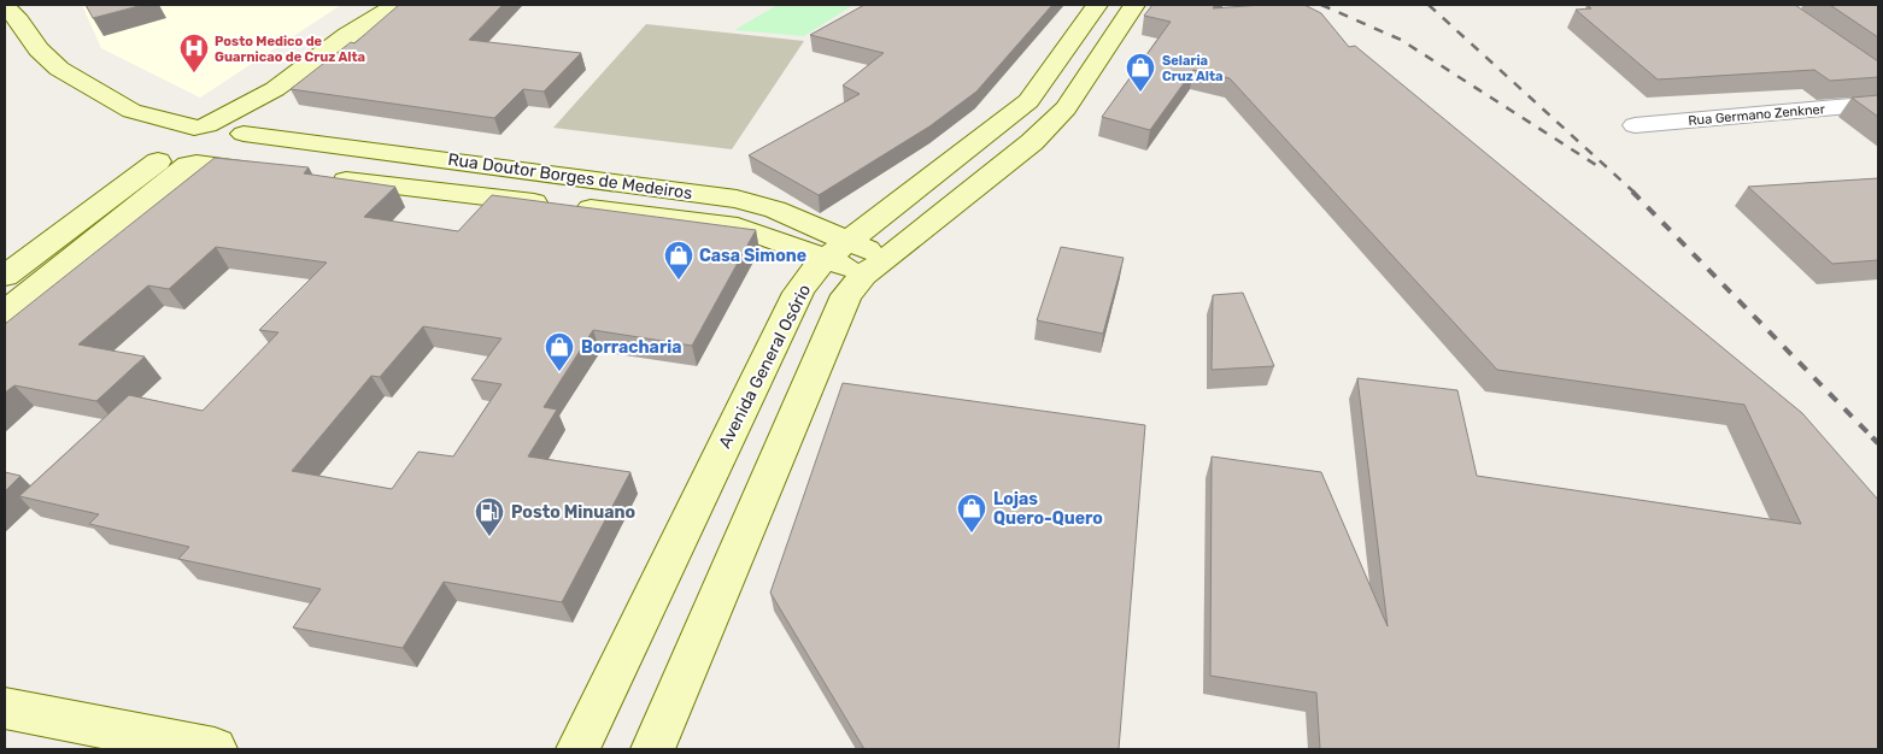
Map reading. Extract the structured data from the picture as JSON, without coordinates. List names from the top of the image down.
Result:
{
  "streets": {
    "main road": ["Rua Doutor Borges de Medeiros", "Avenida General Osório"],
    "street": ["Rua Germano Zenkner"]
  },
  "crossings": [
    ["Rua Doutor Borges de Medeiros", "Avenida General Osório"]
  ],
  "places": {
    "hospital": ["Posto Medico de Guarnicao de Cruz Alta"],
    "shop": [
      "Selaria Cruz Alta",
      "Casa Simone",
      "Borracharia",
      "Lojas Quero-Quero"
    ],
    "fuel station": ["Posto Minuano"]
  }
}
